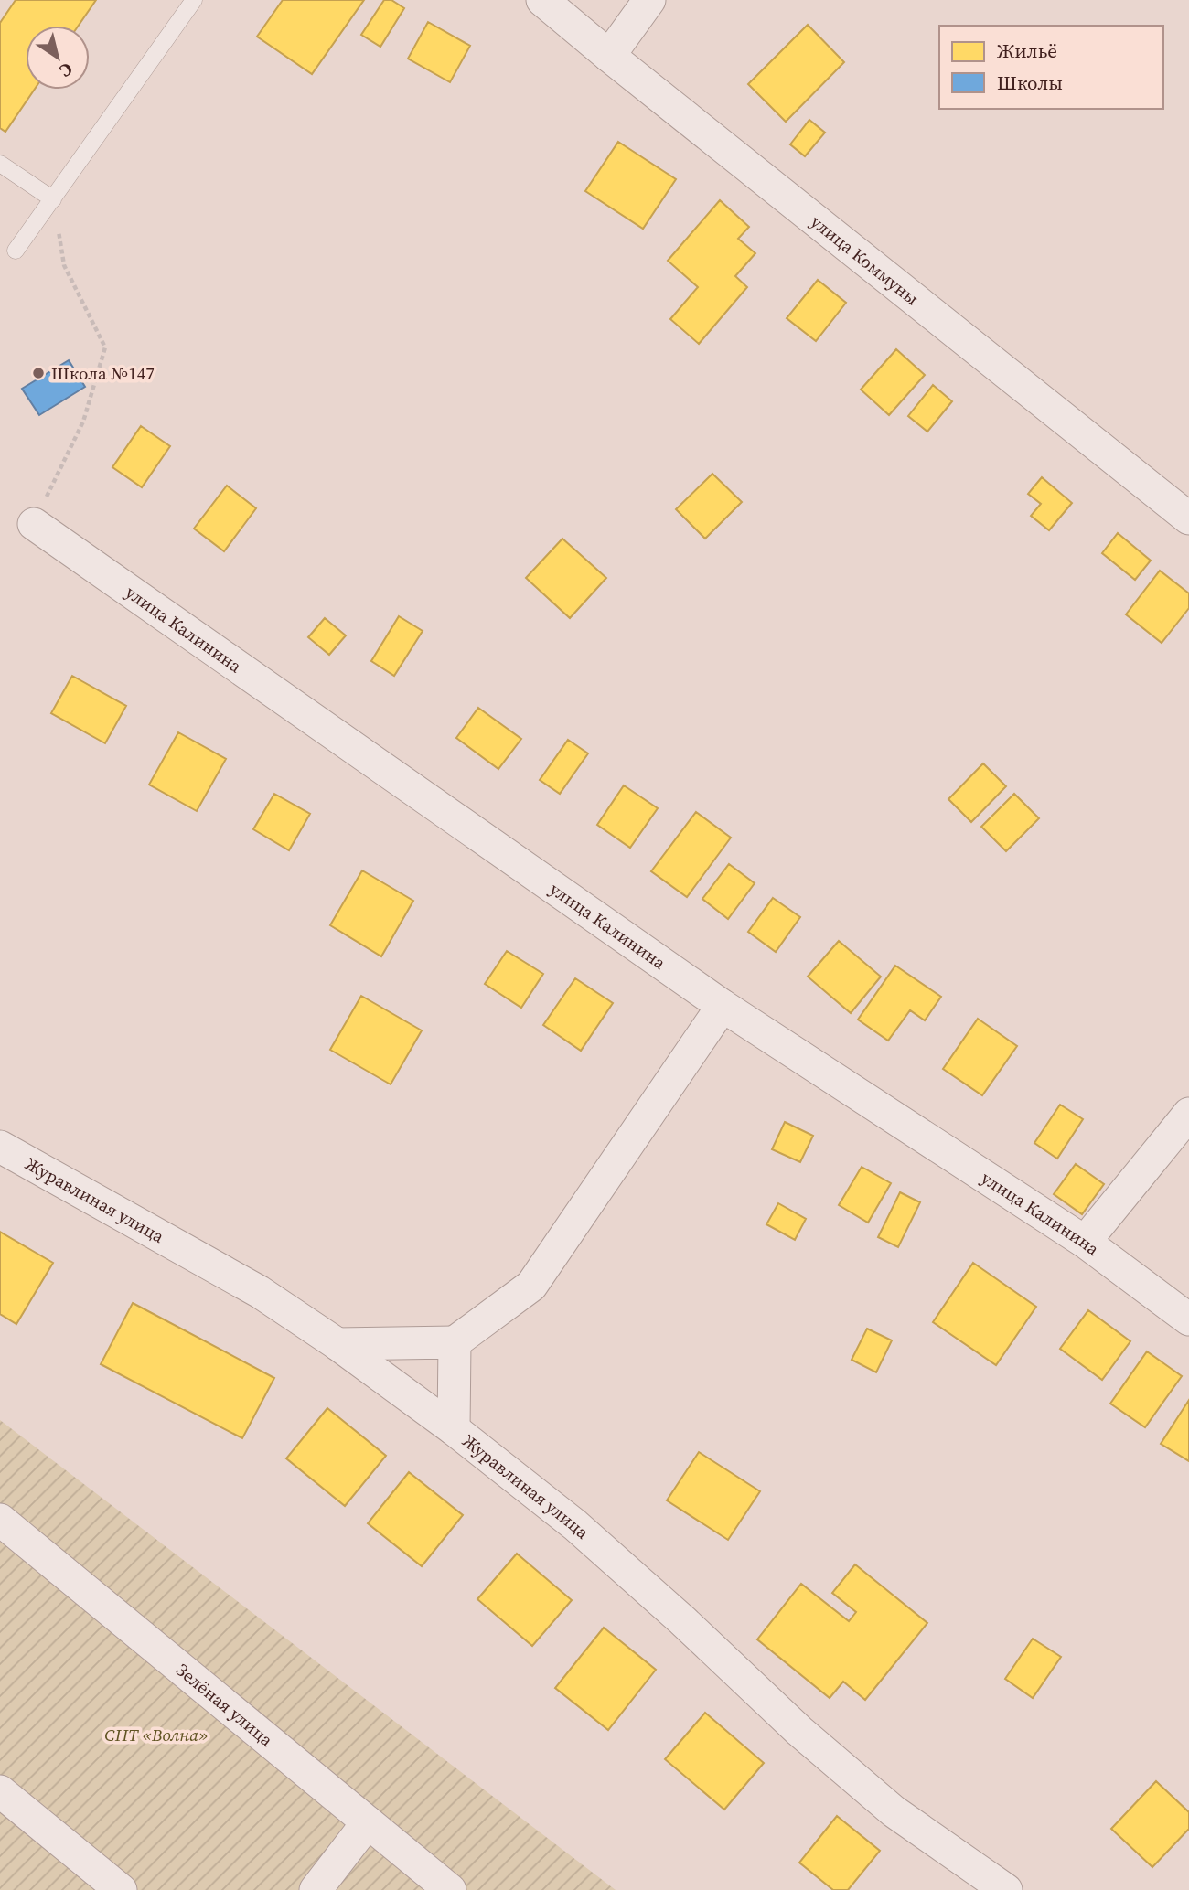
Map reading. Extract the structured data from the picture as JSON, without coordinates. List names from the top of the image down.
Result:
{
  "streets": {
    "street": [
      "улица Коммуны",
      "улица Калинина",
      "Журавлиная улица",
      "Зелёная улица"
    ]
  },
  "parks": ["СНТ «Волна»"],
  "places": ["Школа №147"],
  "legend": ["Жильё", "Школы"],
  "north": "bottom right"
}
